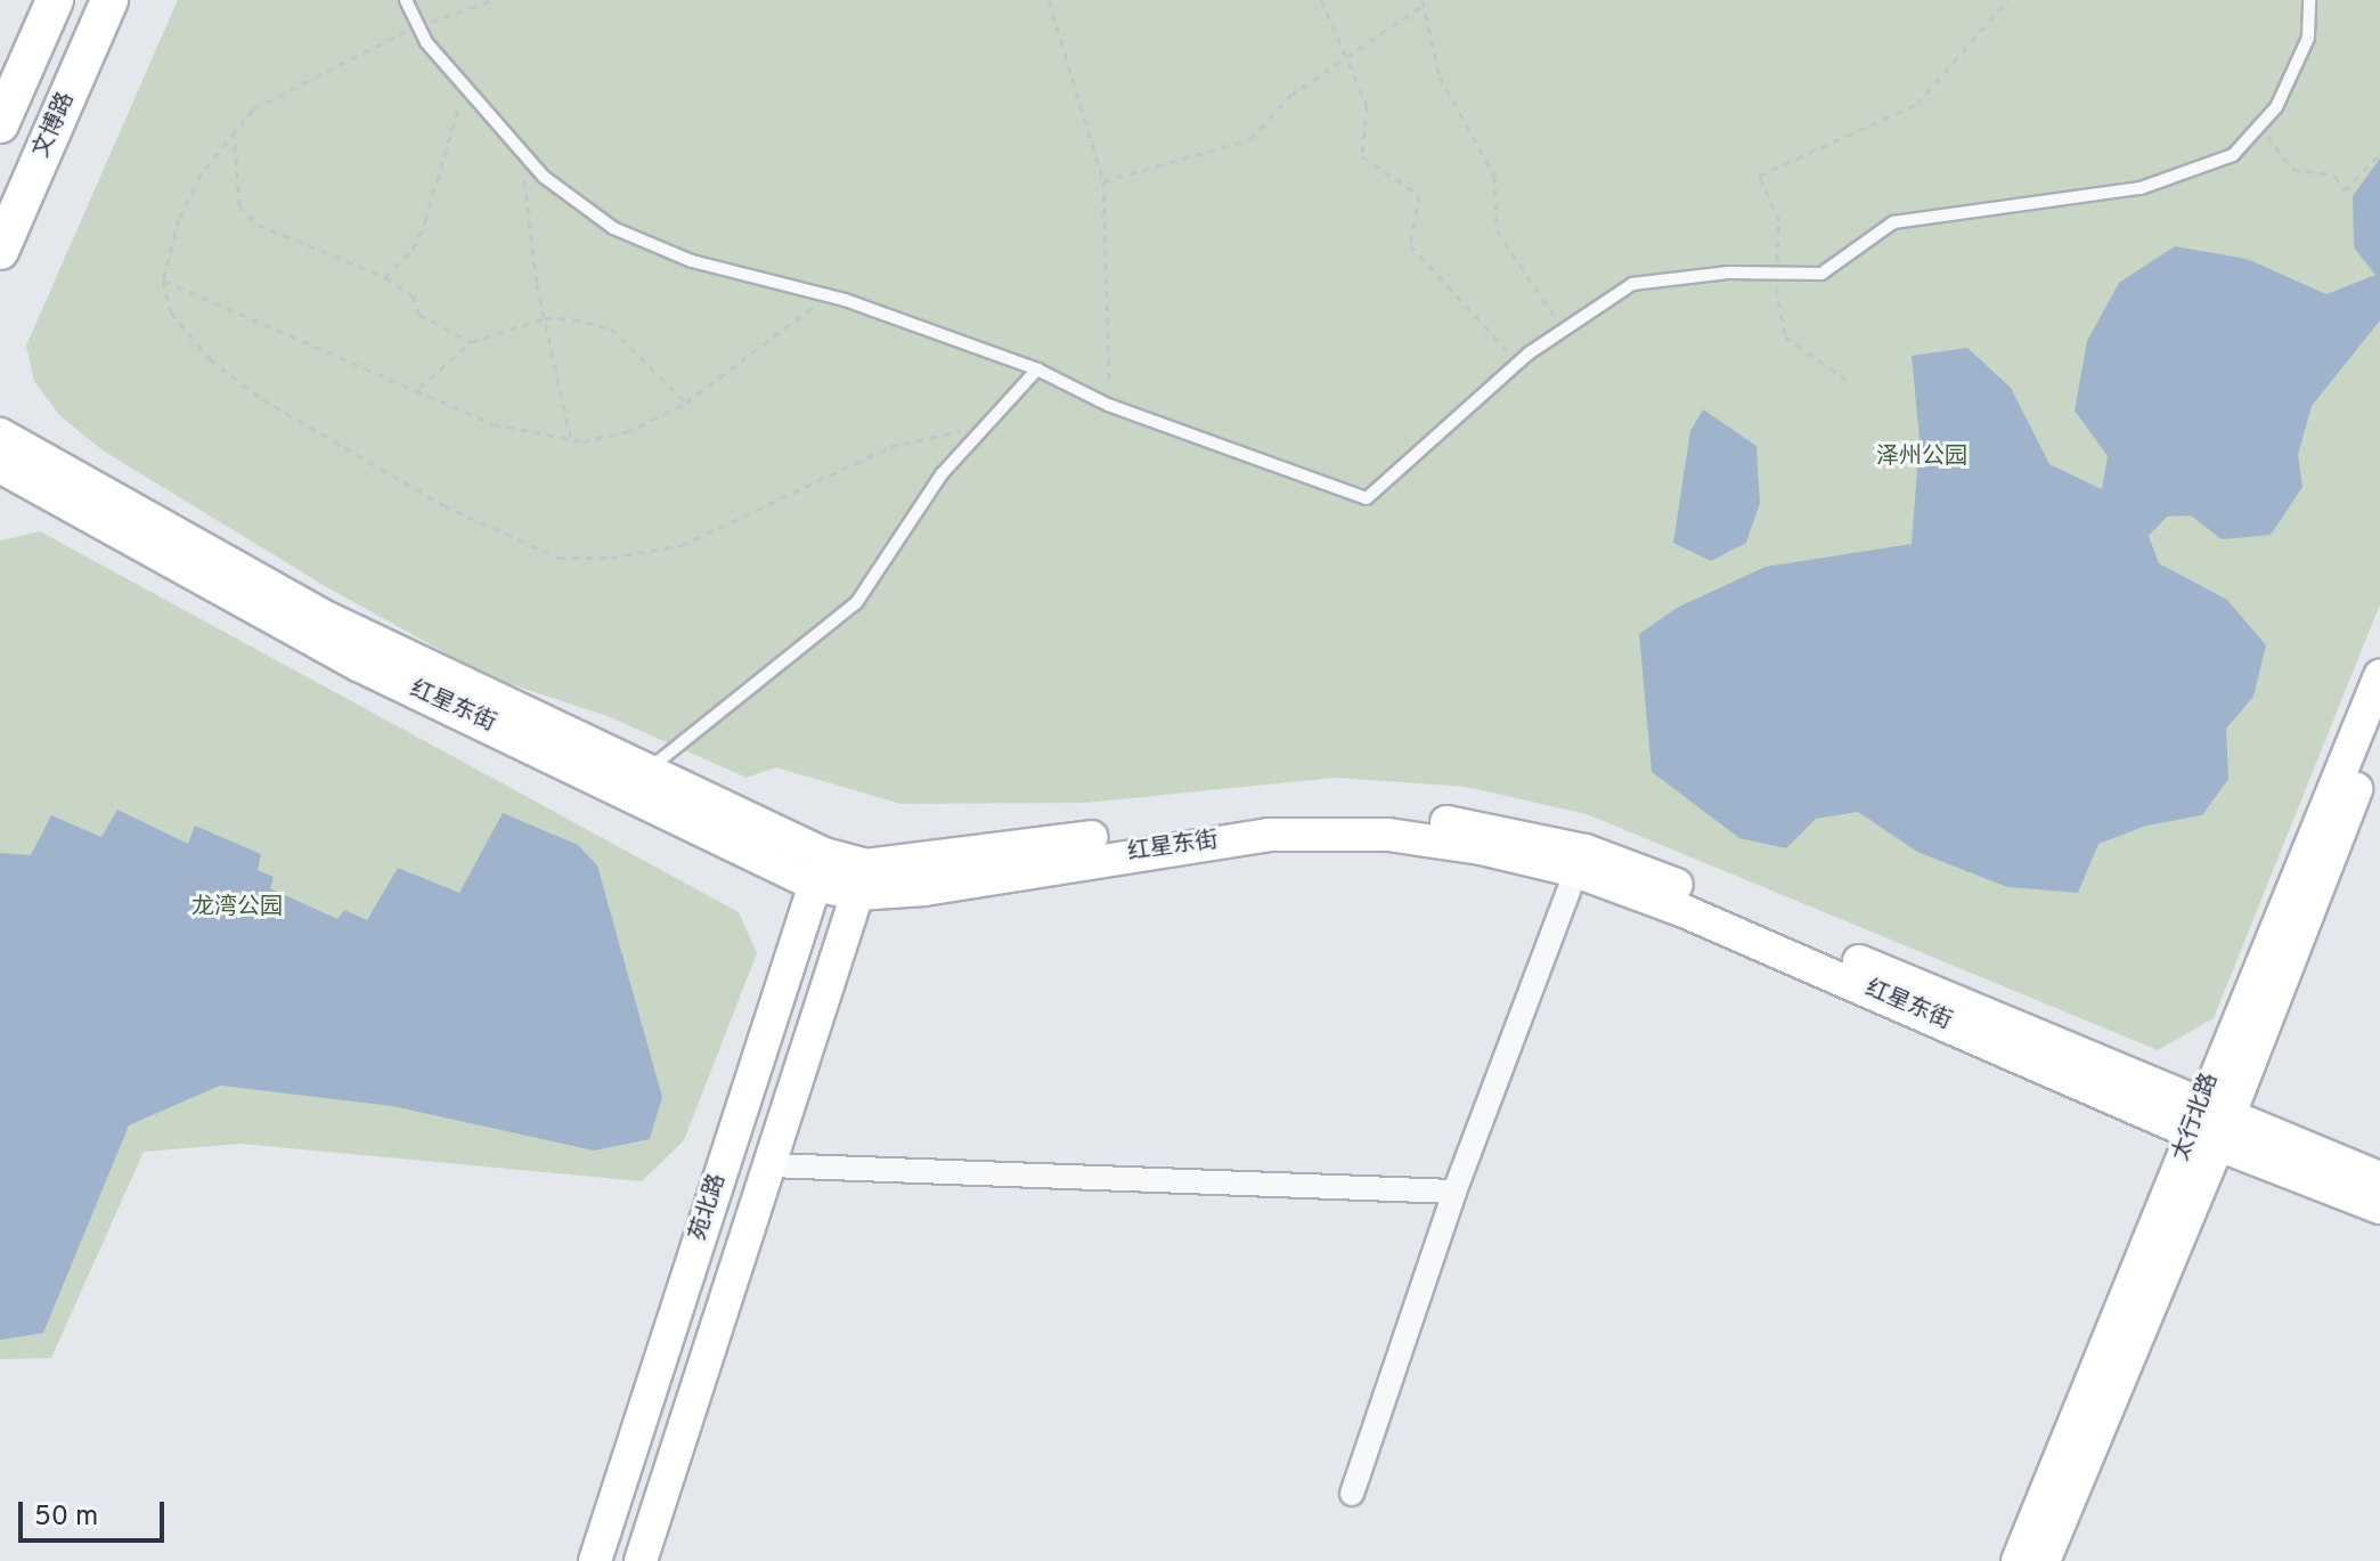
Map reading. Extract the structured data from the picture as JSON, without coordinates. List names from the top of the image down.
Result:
{
  "streets": {
    "main road": [
      "文博路",
      "红星东街",
      "太行北路",
      "苑北路"
    ]
  },
  "crossings": [
    ["红星东街", "太行北路"],
    ["红星东街", "苑北路"]
  ],
  "parks": ["泽州公园", "龙湾公园"],
  "scale_bar": "50 m"
}
